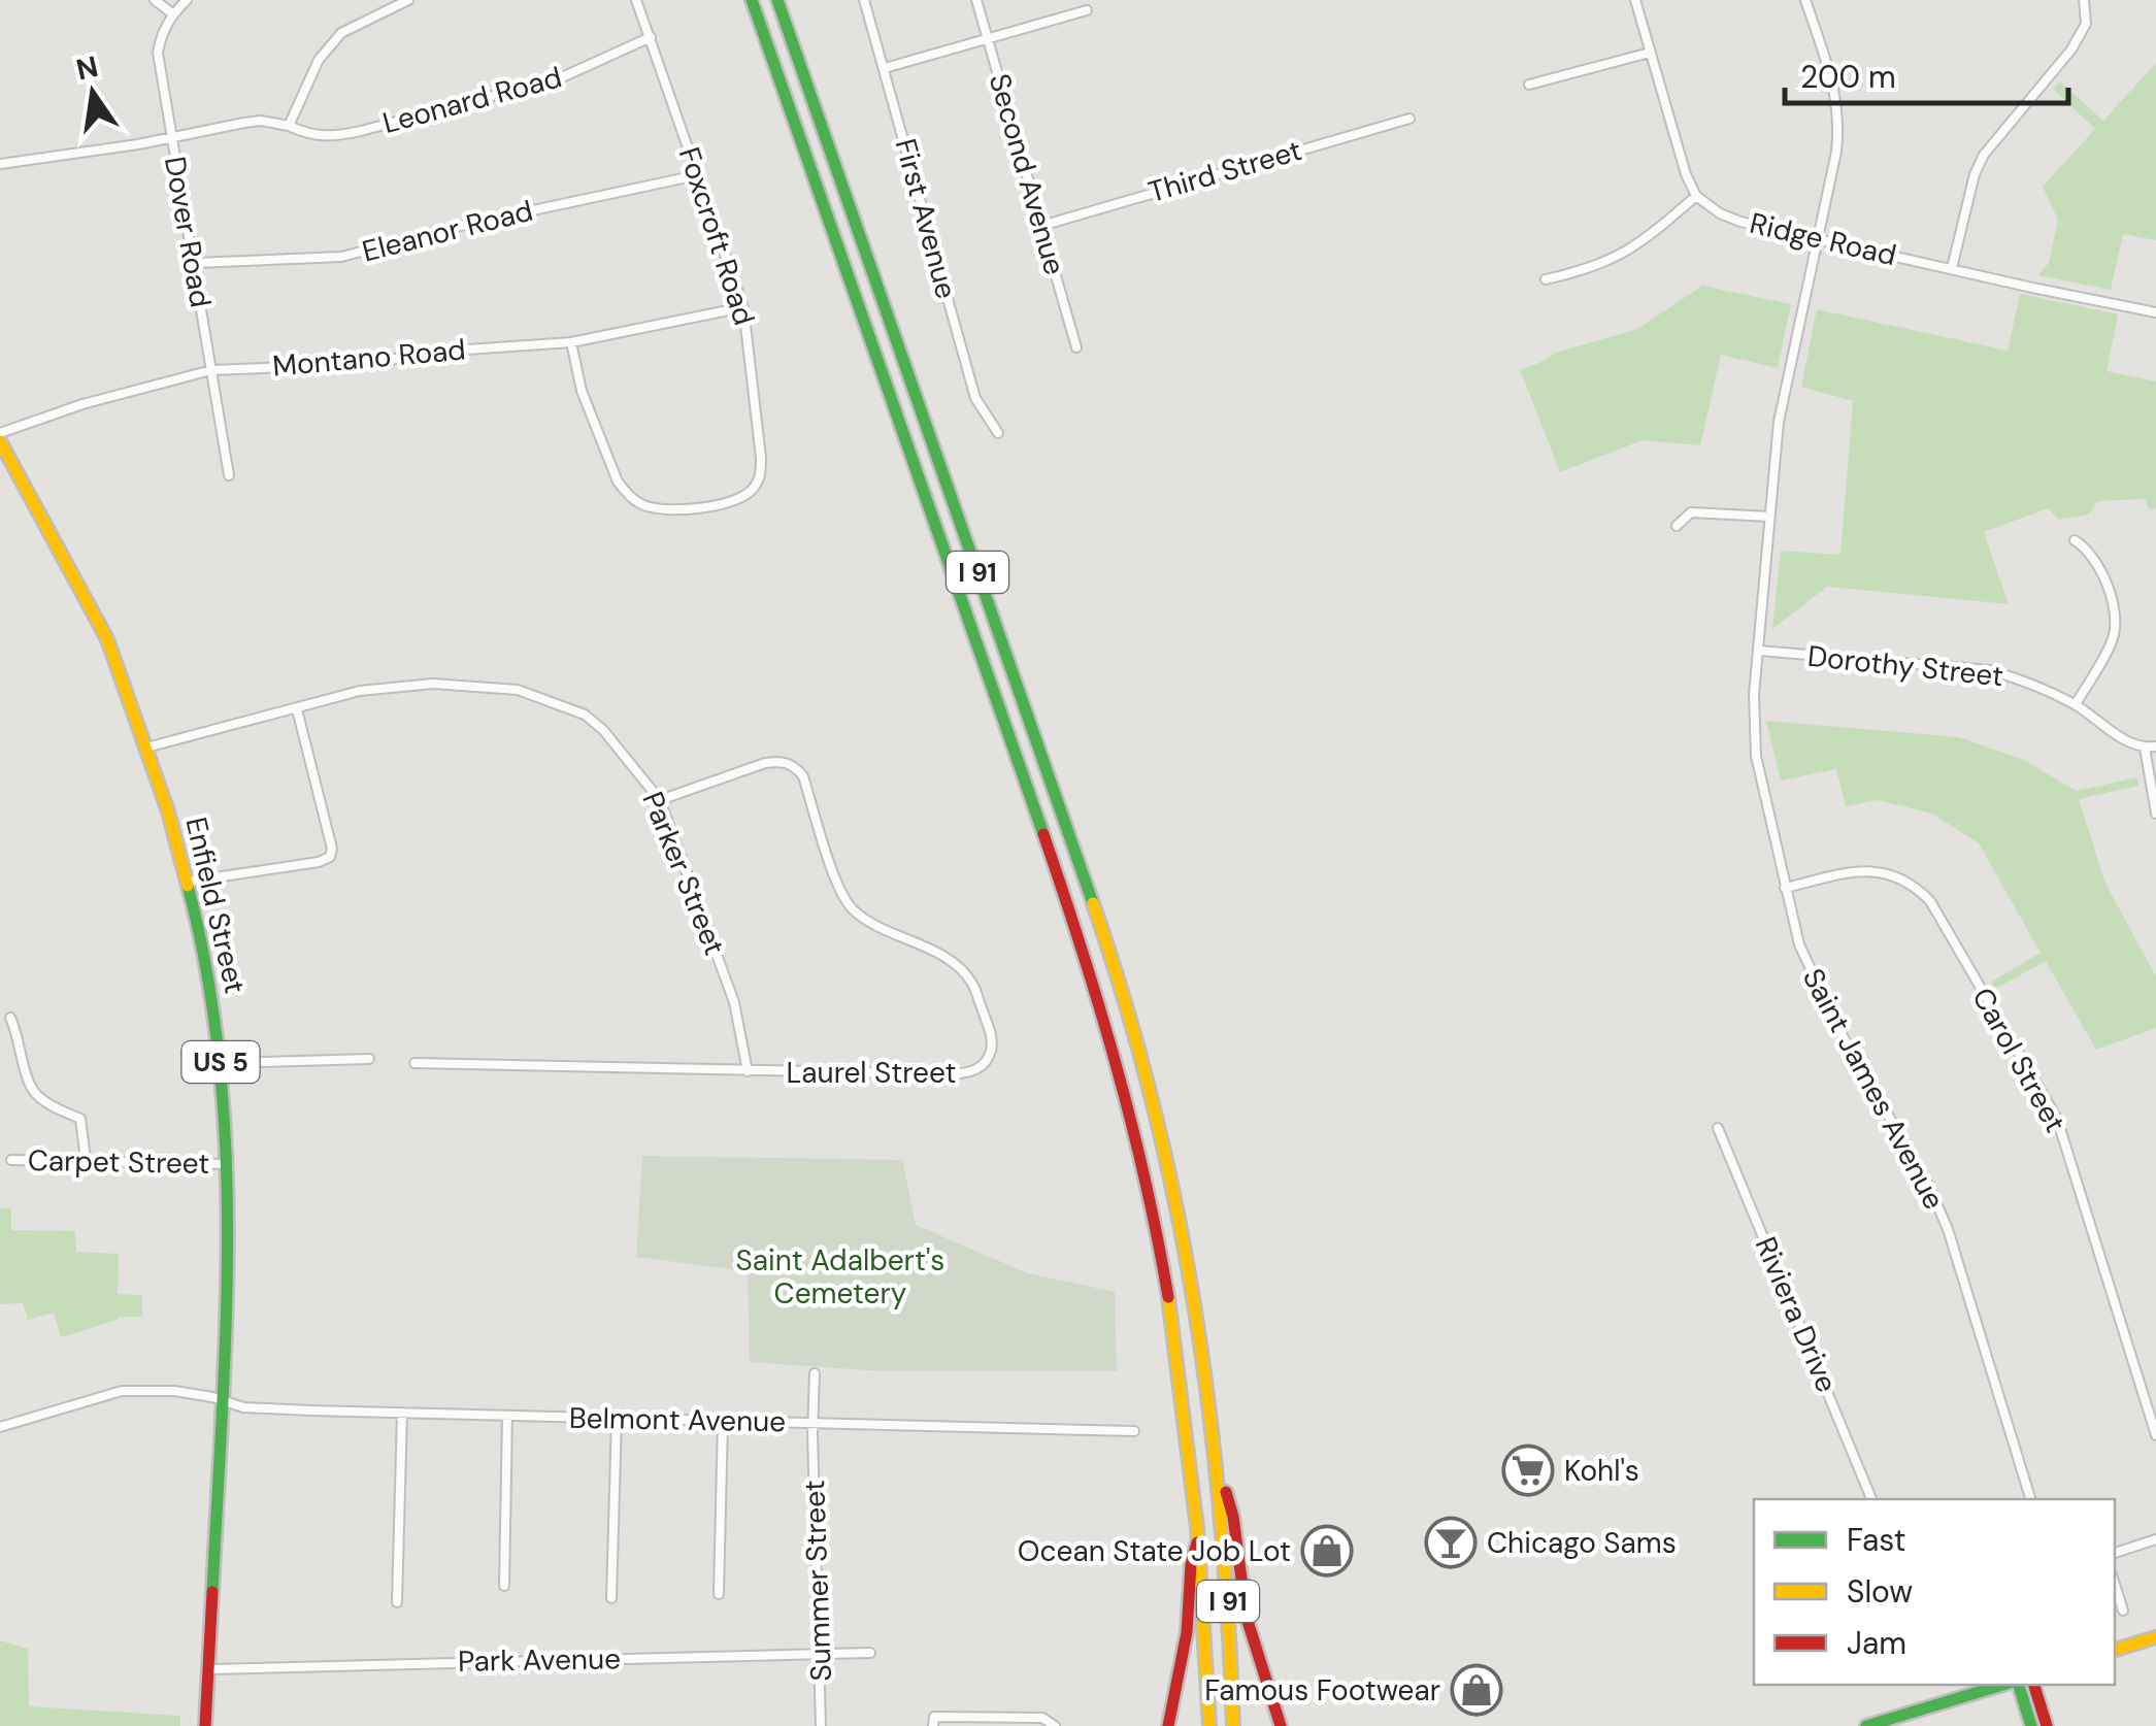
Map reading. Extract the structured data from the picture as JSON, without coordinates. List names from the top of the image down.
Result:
{
  "streets": {
    "main road": ["I 91", "Enfield Street", "US 5"],
    "street": [
      "Leonard Road",
      "Third Street",
      "Second Avenue",
      "First Avenue",
      "Eleanor Road",
      "Dover Road",
      "Foxcroft Road",
      "Ridge Road",
      "Montano Road",
      "Dorothy Street",
      "Parker Street",
      "Carol Street",
      "Laurel Street",
      "Saint James Avenue",
      "Carpet Street",
      "Riviera Drive",
      "Belmont Avenue",
      "Summer Street",
      "Park Avenue"
    ]
  },
  "crossings": [
    ["Leonard Road", "Dover Road"],
    ["Leonard Road", "Foxcroft Road"],
    ["Third Street", "Second Avenue"],
    ["Eleanor Road", "Dover Road"],
    ["Eleanor Road", "Foxcroft Road"],
    ["Dover Road", "Montano Road"],
    ["Foxcroft Road", "Montano Road"],
    ["Ridge Road", "Saint James Avenue"],
    ["Dorothy Street", "Saint James Avenue"],
    ["Parker Street", "Enfield Street"],
    ["Parker Street", "Laurel Street"],
    ["Enfield Street", "Carpet Street"],
    ["Enfield Street", "Belmont Avenue"],
    ["Enfield Street", "Park Avenue"],
    ["Carol Street", "Saint James Avenue"],
    ["Belmont Avenue", "Summer Street"],
    ["Summer Street", "Park Avenue"]
  ],
  "parks": ["Saint Adalbert's Cemetery"],
  "places": {
    "supermarket": ["Kohl's"],
    "bar": ["Chicago Sams"],
    "shop": ["Ocean State Job Lot", "Famous Footwear"]
  },
  "legend": ["Fast", "Slow", "Jam"],
  "scale_bar": "200 m",
  "north": "top"
}
